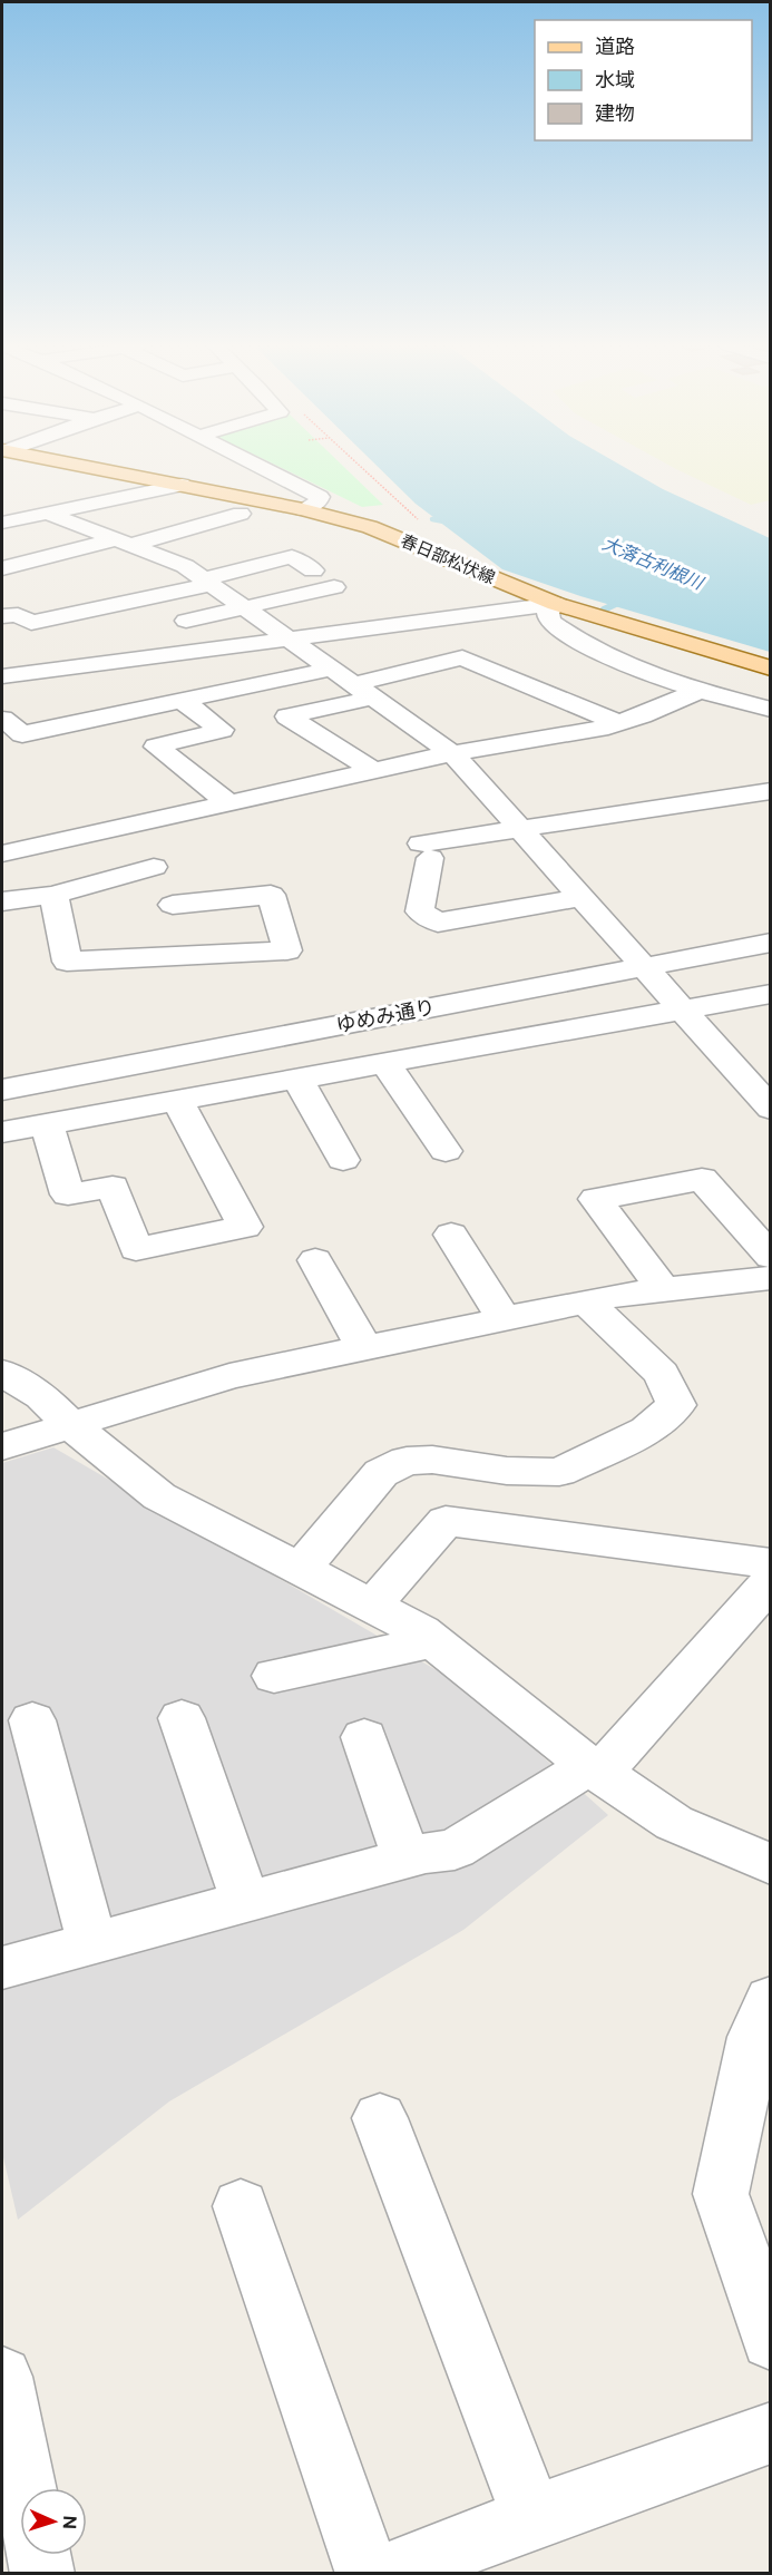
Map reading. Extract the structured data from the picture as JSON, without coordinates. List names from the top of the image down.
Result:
{
  "streets": {
    "main road": ["春日部松伏線"],
    "street": ["ゆめみ通り"]
  },
  "water": ["大落古利根川"],
  "legend": ["道路", "水域", "建物"],
  "north": "right"
}
